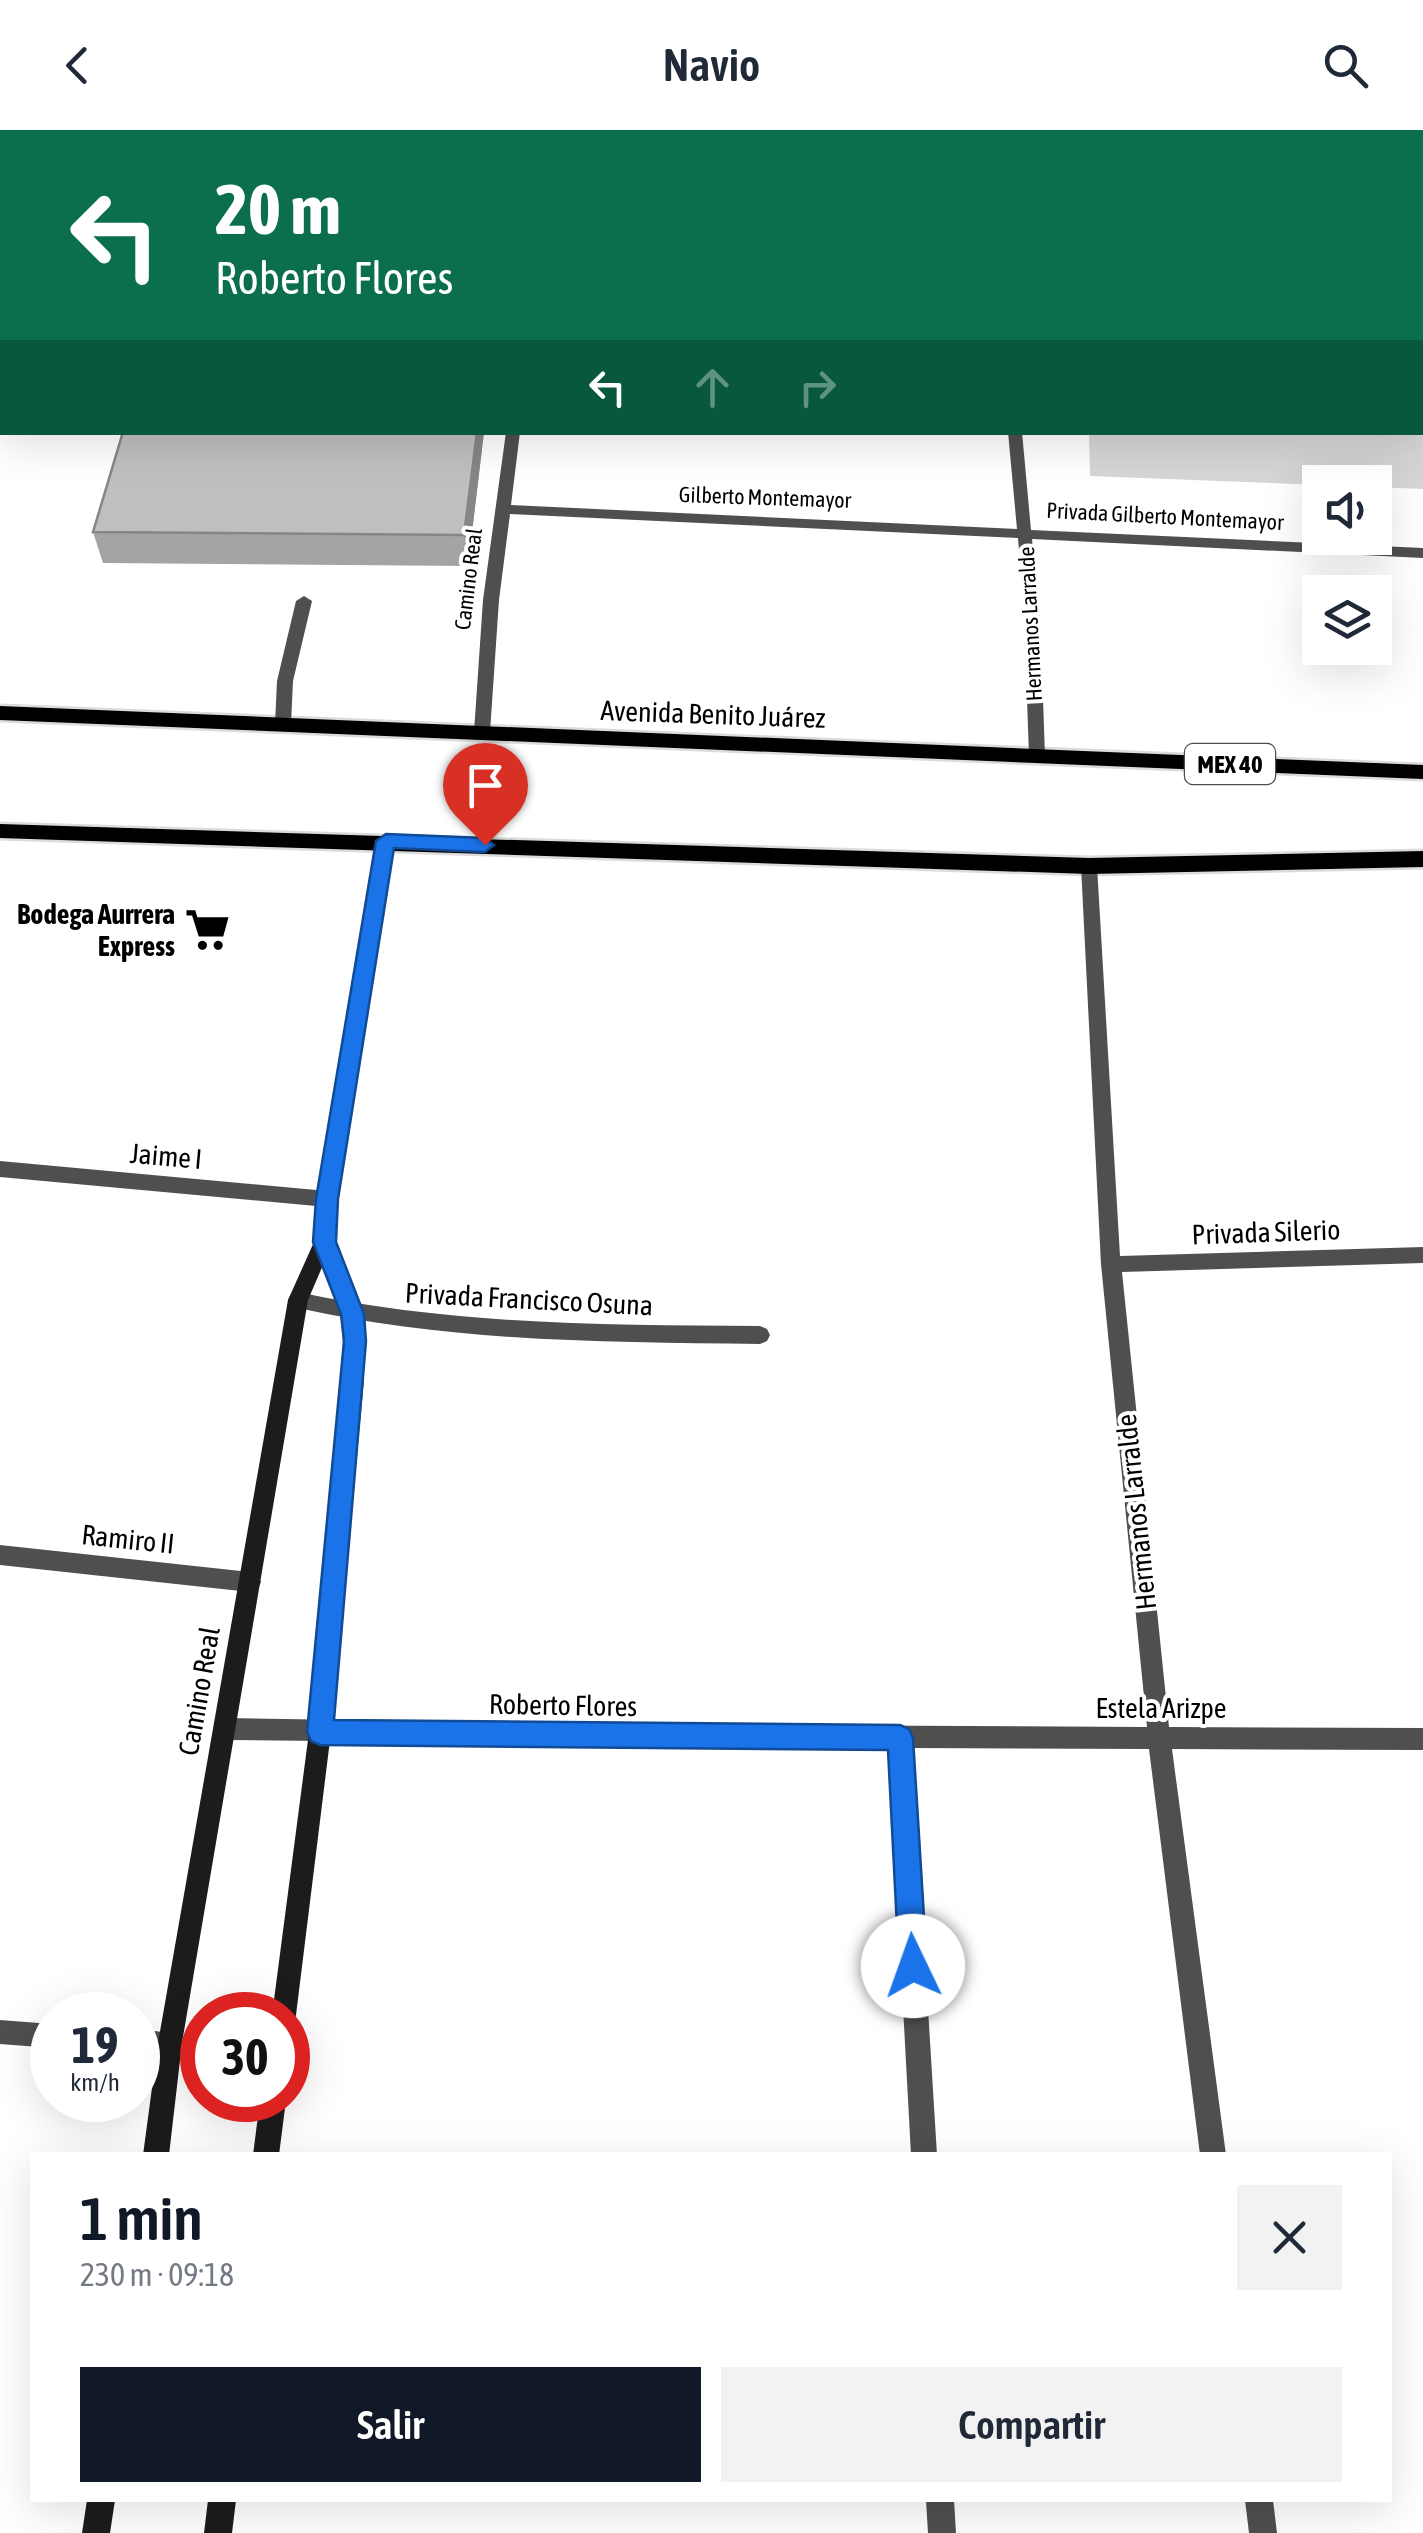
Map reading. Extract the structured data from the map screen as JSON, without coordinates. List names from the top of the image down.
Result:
{
  "streets": {
    "main road": ["Avenida Benito Juárez", "MEX 40"],
    "street": [
      "Gilberto Montemayor",
      "Privada Gilberto Montemayor",
      "Camino Real",
      "Hermanos Larralde",
      "Jaime I",
      "Privada Silerio",
      "Privada Francisco Osuna",
      "Ramiro II",
      "Roberto Flores",
      "Estela Arizpe"
    ]
  },
  "crossings": [
    ["Gilberto Montemayor", "Privada Gilberto Montemayor"],
    ["Gilberto Montemayor", "Camino Real"],
    ["Gilberto Montemayor", "Hermanos Larralde"],
    ["Privada Gilberto Montemayor", "Hermanos Larralde"],
    ["Camino Real", "Avenida Benito Juárez"],
    ["Camino Real", "Jaime I"],
    ["Camino Real", "Privada Francisco Osuna"],
    ["Camino Real", "Ramiro II"],
    ["Camino Real", "Roberto Flores"],
    ["Hermanos Larralde", "Avenida Benito Juárez"],
    ["Hermanos Larralde", "Privada Silerio"],
    ["Hermanos Larralde", "Estela Arizpe"],
    ["Roberto Flores", "Estela Arizpe"]
  ],
  "places": {
    "supermarket": ["Bodega Aurrera Express"]
  },
  "page": {
    "header": "Navio",
    "turn": ["20 m", "Roberto Flores"],
    "speed": "19 km/h",
    "limit": "30",
    "heading": ["1 min", "230 m · 09:18"],
    "buttons": ["Salir", "Compartir"]
  }
}
